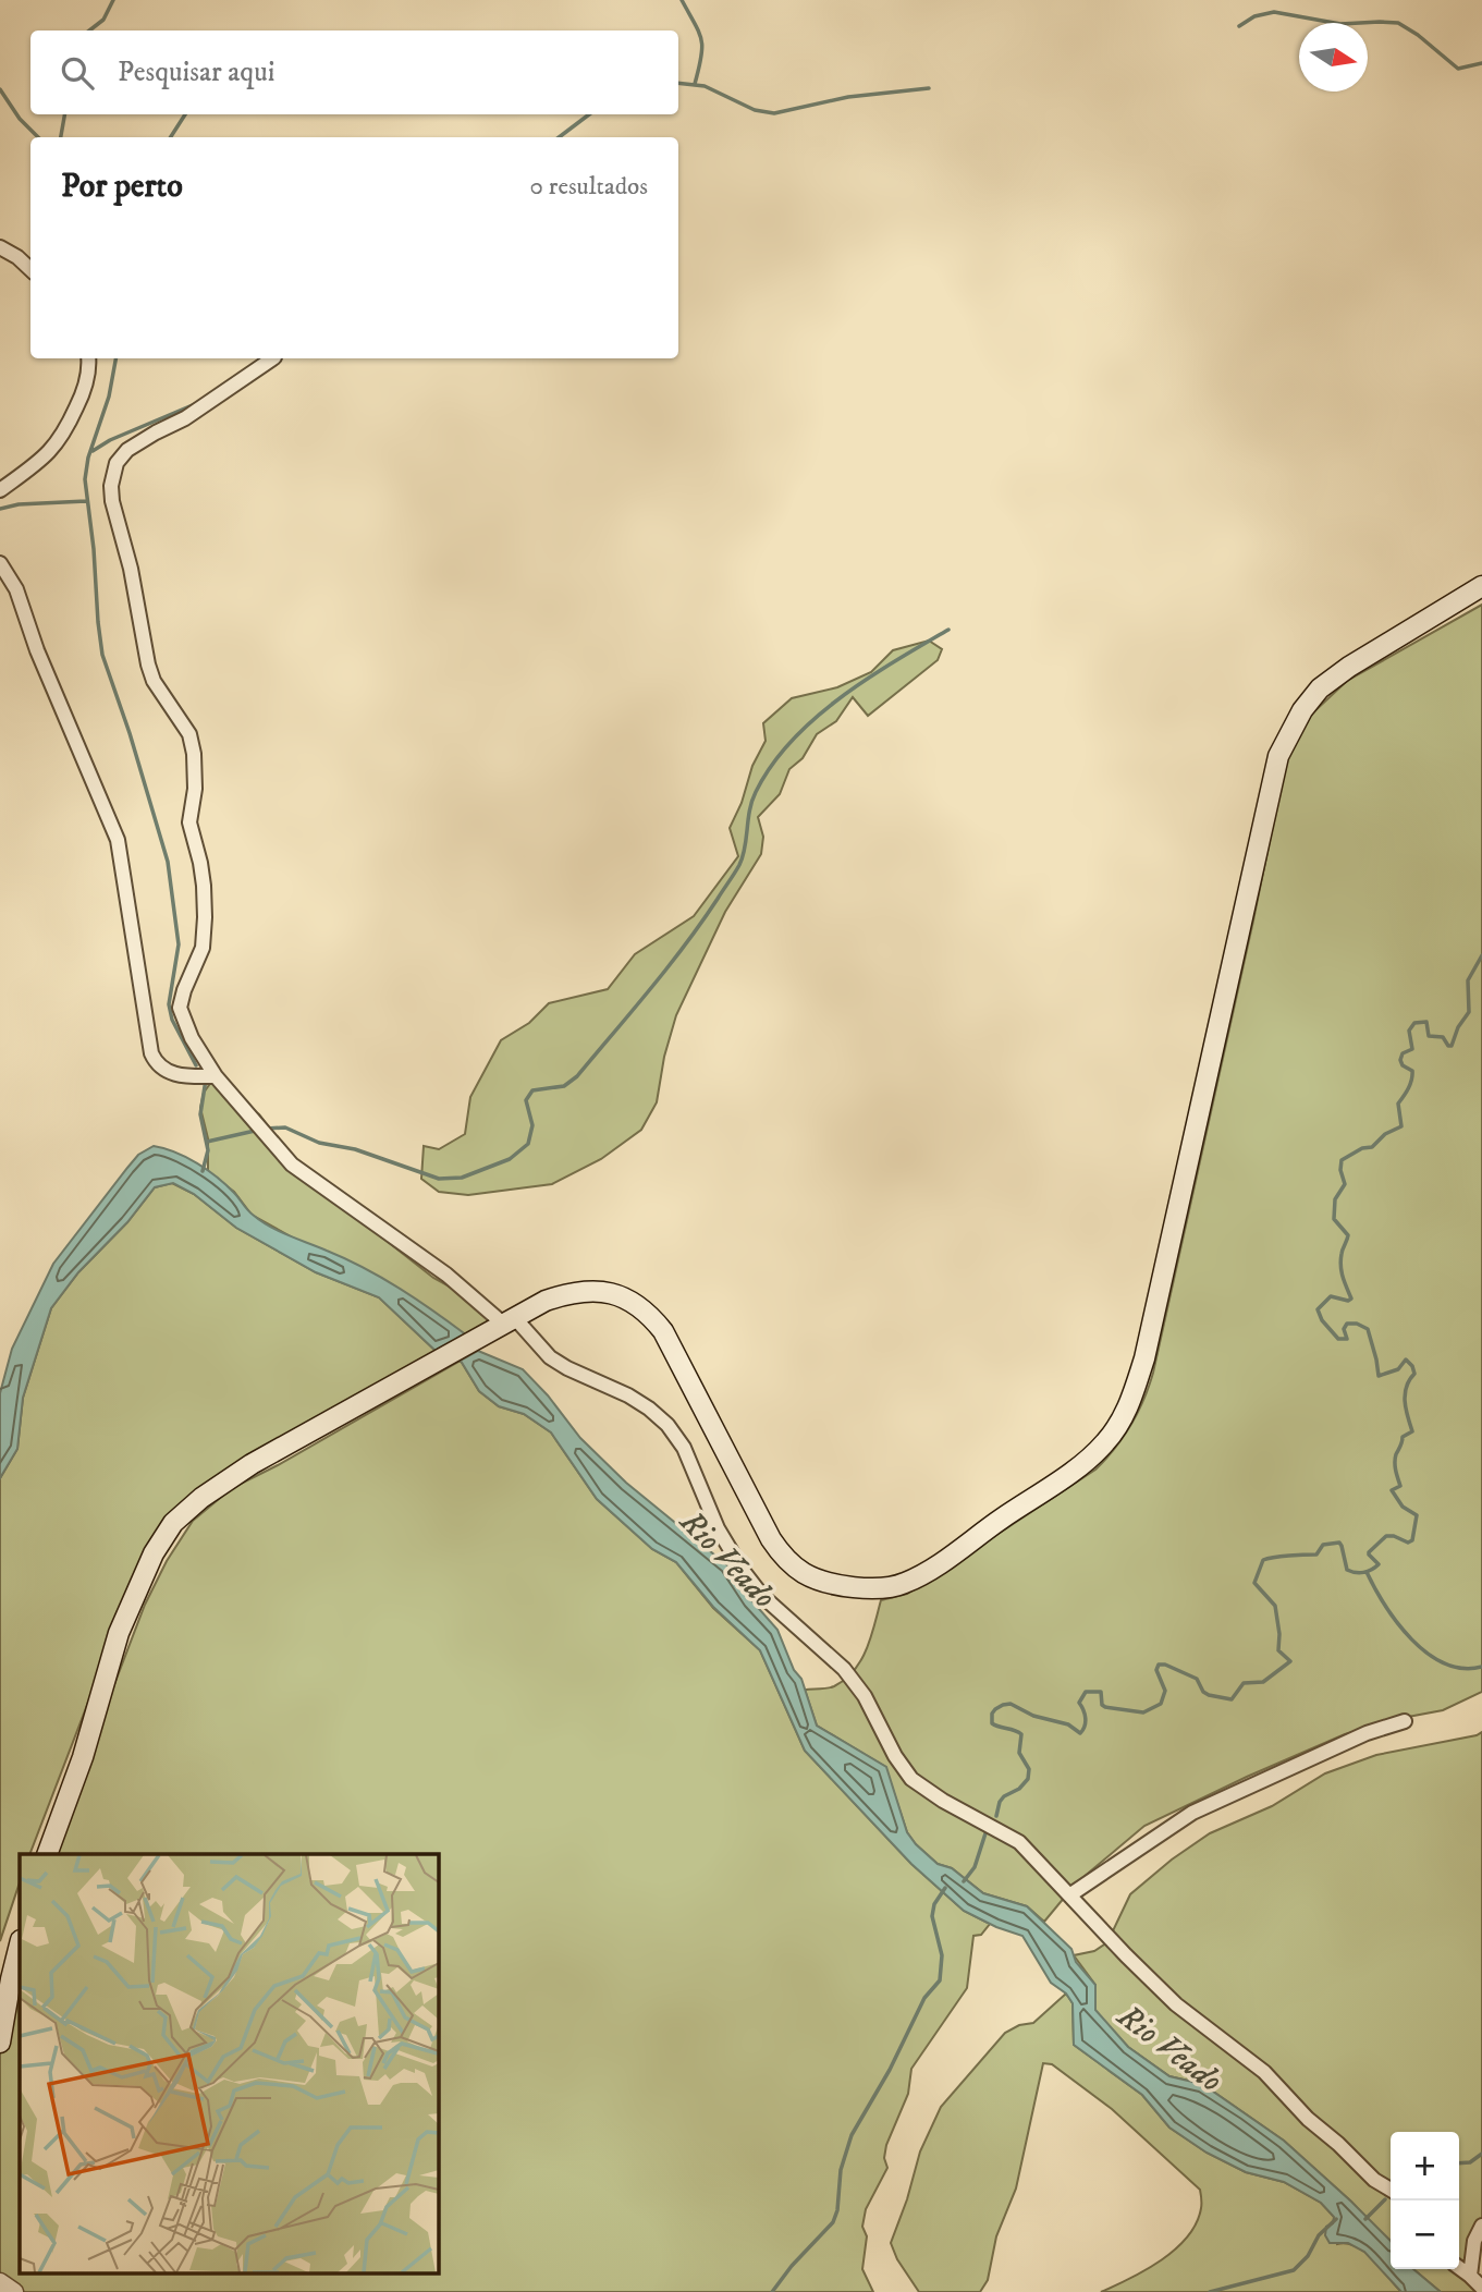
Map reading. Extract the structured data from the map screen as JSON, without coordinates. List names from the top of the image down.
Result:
{
  "water": ["Rio Veado"],
  "north": "right",
  "page": {
    "search": "Pesquisar aqui",
    "heading": ["Por perto", "0 resultados"],
    "map_buttons": ["+", "−"]
  }
}
